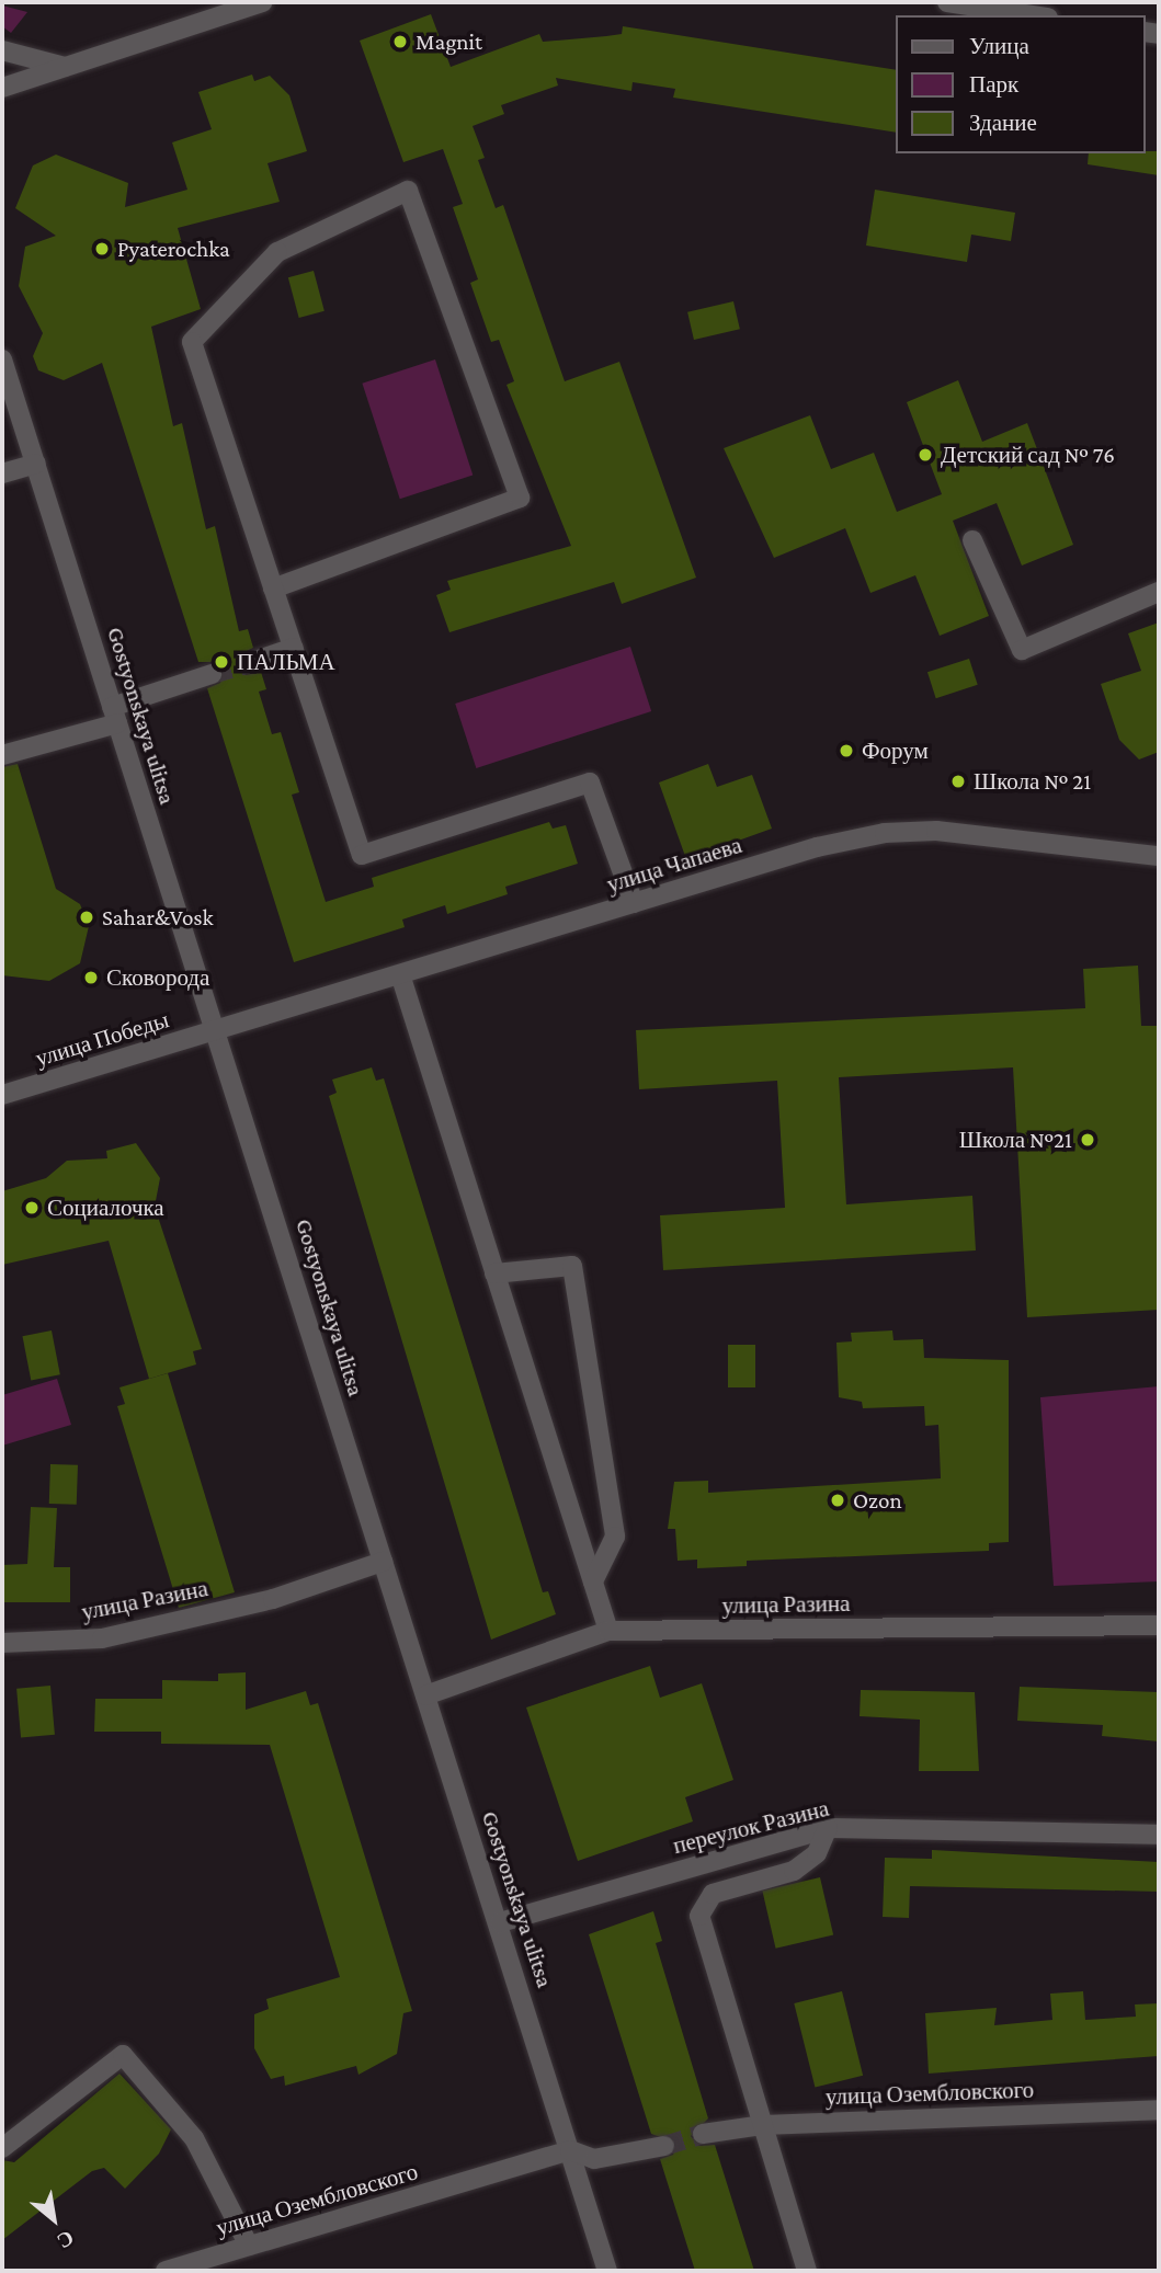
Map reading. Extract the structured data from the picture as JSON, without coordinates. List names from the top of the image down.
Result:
{
  "streets": {
    "street": [
      "Gostyonskaya ulitsa",
      "улица Чапаева",
      "улица Победы",
      "улица Разина",
      "переулок Разина",
      "улица Озембловского"
    ]
  },
  "crossings": [
    ["Gostyonskaya ulitsa", "улица Чапаева"],
    ["Gostyonskaya ulitsa", "улица Победы"],
    ["Gostyonskaya ulitsa", "улица Разина"],
    ["Gostyonskaya ulitsa", "переулок Разина"],
    ["Gostyonskaya ulitsa", "улица Озембловского"],
    ["улица Чапаева", "улица Победы"]
  ],
  "places": [
    "Magnit",
    "Pyaterochka",
    "Детский сад № 76",
    "ПАЛЬМА",
    "Форум",
    "Школа № 21",
    "Sahar&Vosk",
    "Сковорода",
    "Школа №21",
    "Социалочка",
    "Ozon"
  ],
  "legend": ["Улица", "Парк", "Здание"],
  "north": "bottom right"
}
